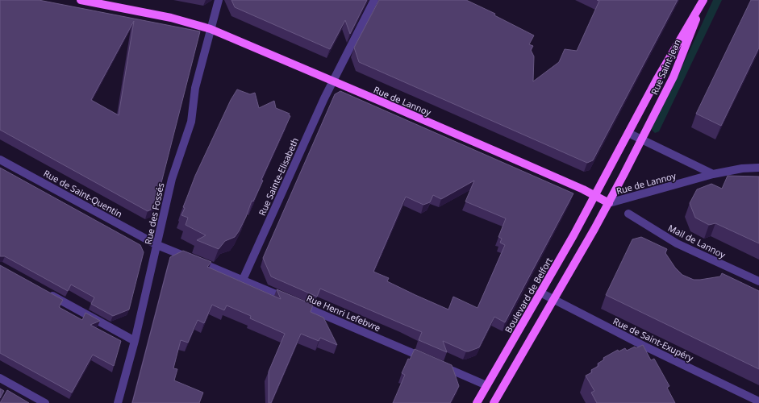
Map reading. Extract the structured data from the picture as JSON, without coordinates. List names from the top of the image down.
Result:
{
  "streets": {
    "main road": ["Rue Saint-Jean", "Rue de Lannoy", "Boulevard de Belfort"],
    "street": [
      "Rue Sainte-Elisabeth",
      "Rue de Saint-Quentin",
      "Rue des Fossés",
      "Mail de Lannoy",
      "Rue Henri Lefebvre",
      "Rue de Saint-Exupéry"
    ]
  },
  "crossings": [
    ["Rue Saint-Jean", "Rue de Lannoy"],
    ["Rue Saint-Jean", "Boulevard de Belfort"],
    ["Rue de Lannoy", "Rue Sainte-Elisabeth"],
    ["Rue de Lannoy", "Rue des Fossés"],
    ["Rue de Lannoy", "Boulevard de Belfort"],
    ["Rue Sainte-Elisabeth", "Rue Henri Lefebvre"],
    ["Rue de Saint-Quentin", "Rue des Fossés"],
    ["Rue de Saint-Quentin", "Rue Henri Lefebvre"],
    ["Rue des Fossés", "Rue Henri Lefebvre"],
    ["Boulevard de Belfort", "Rue Henri Lefebvre"],
    ["Boulevard de Belfort", "Rue de Saint-Exupéry"]
  ]
}
